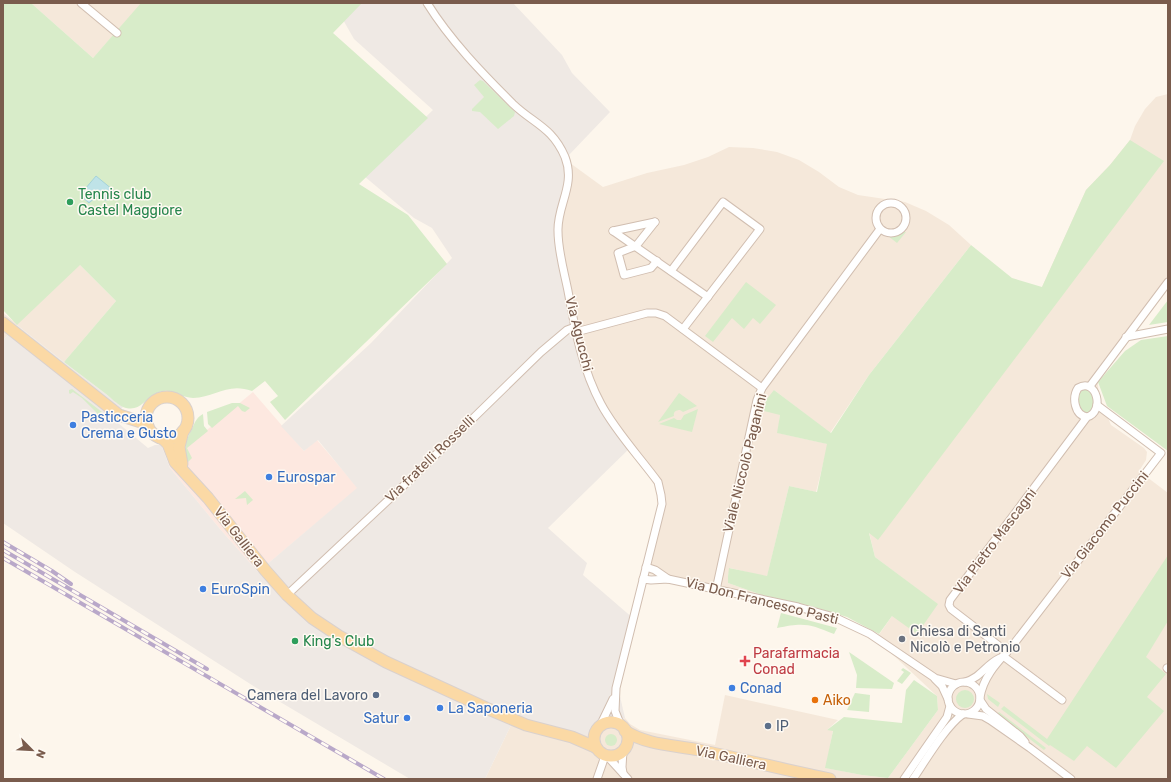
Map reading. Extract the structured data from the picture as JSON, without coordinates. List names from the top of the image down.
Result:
{
  "streets": {
    "main road": ["Via Galliera"],
    "street": [
      "Via Agucchi",
      "Via fratelli Rosselli",
      "Viale Niccolò Paganini",
      "Via Giacomo Puccini",
      "Via Pietro Mascagni",
      "Via Don Francesco Pasti"
    ]
  },
  "crossings": [
    ["Via Agucchi", "Via fratelli Rosselli"],
    ["Via Agucchi", "Via Don Francesco Pasti"],
    ["Via fratelli Rosselli", "Viale Niccolò Paganini"],
    ["Via fratelli Rosselli", "Via Galliera"],
    ["Viale Niccolò Paganini", "Via Don Francesco Pasti"],
    ["Via Giacomo Puccini", "Via Pietro Mascagni"],
    ["Via Giacomo Puccini", "Via Don Francesco Pasti"]
  ],
  "places": {
    "other": [
      "Tennis club Castel Maggiore",
      "Pasticceria Crema e Gusto",
      "Eurospar",
      "EuroSpin",
      "Chiesa di Santi Nicolò e Petronio",
      "King's Club",
      "Conad",
      "Camera del Lavoro",
      "Aiko",
      "La Saponeria",
      "Satur",
      "IP"
    ],
    "health": ["Parafarmacia Conad"]
  },
  "north": "bottom right"
}
